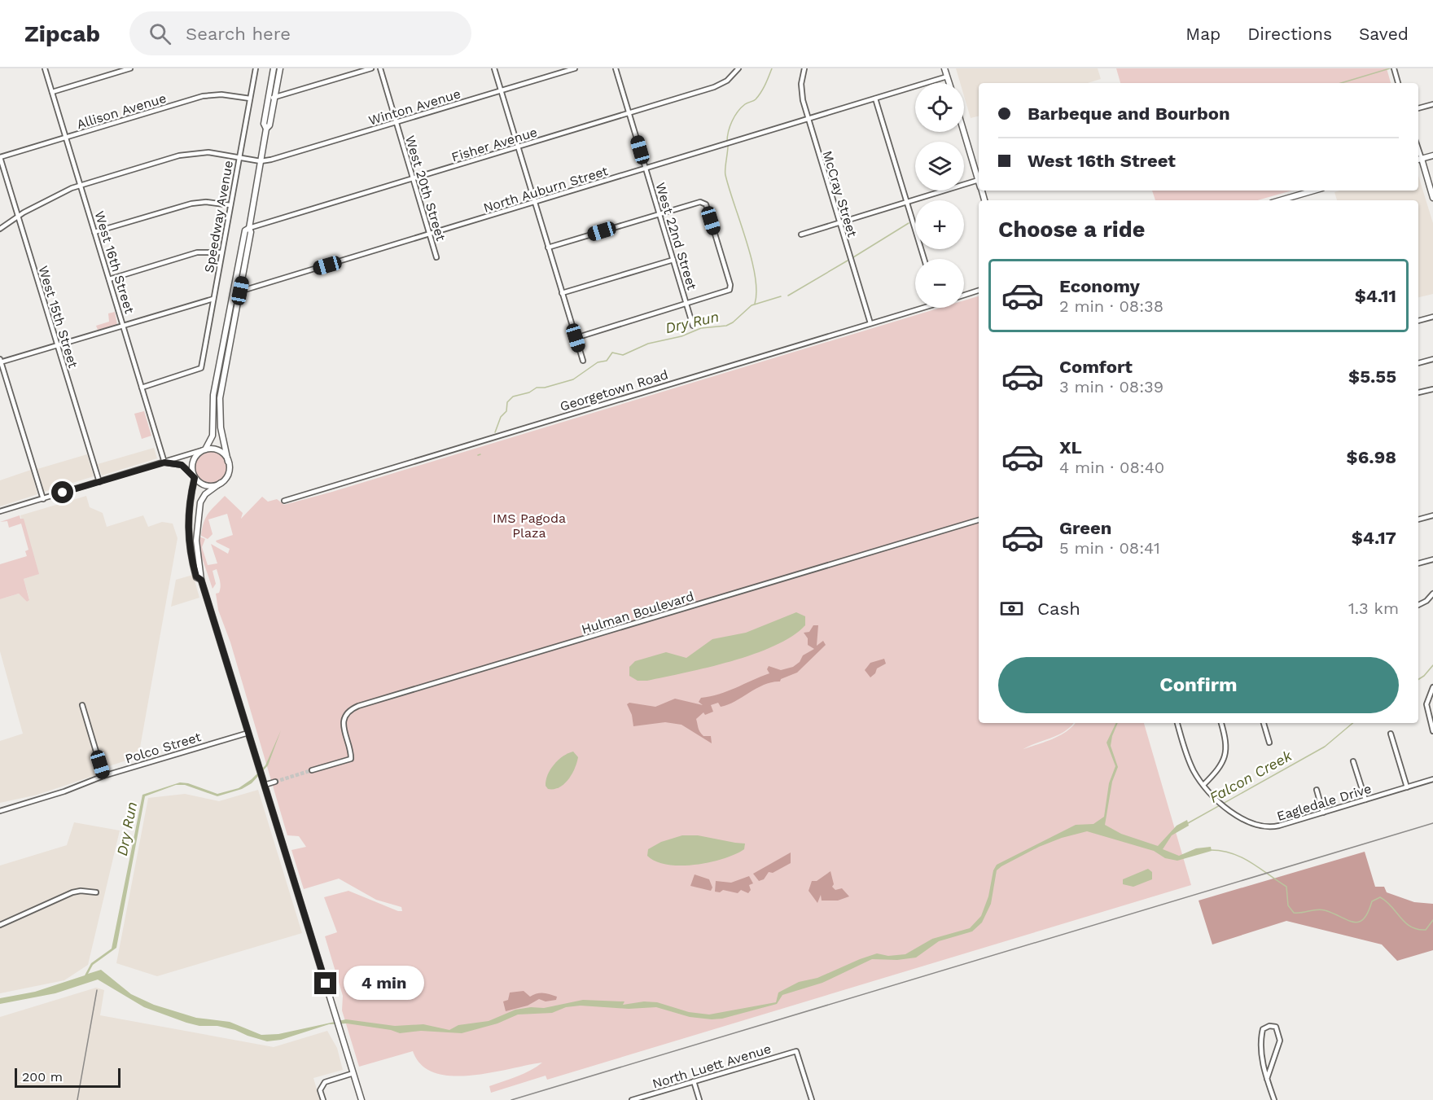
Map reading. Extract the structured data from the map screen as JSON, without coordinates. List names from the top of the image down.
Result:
{
  "streets": {
    "street": [
      "Winton Avenue",
      "Allison Avenue",
      "Fisher Avenue",
      "West 20th Street",
      "North Auburn Street",
      "McCray Street",
      "Speedway Avenue",
      "West 22nd Street",
      "West 16th Street",
      "West 15th Street",
      "Georgetown Road",
      "Hulman Boulevard",
      "Polco Street",
      "Eagledale Drive",
      "North Luett Avenue"
    ]
  },
  "crossings": [
    ["Winton Avenue", "West 20th Street"],
    ["Allison Avenue", "Speedway Avenue"],
    ["Allison Avenue", "West 16th Street"],
    ["Allison Avenue", "West 15th Street"],
    ["Fisher Avenue", "West 20th Street"],
    ["Fisher Avenue", "West 22nd Street"],
    ["West 20th Street", "North Auburn Street"],
    ["North Auburn Street", "McCray Street"],
    ["North Auburn Street", "West 22nd Street"],
    ["McCray Street", "Georgetown Road"],
    ["Speedway Avenue", "West 16th Street"]
  ],
  "water": ["Dry Run", "Falcon Creek"],
  "parks": ["IMS Pagoda Plaza"],
  "scale_bar": "200 m",
  "page": {
    "header": "Zipcab",
    "search": "Search here",
    "nav": ["Map", "Directions", "Saved"],
    "map_buttons": ["+", "−"],
    "banner": ["Barbeque and Bourbon", "West 16th Street"],
    "heading": "Choose a ride",
    "list": [
      {
        "name": "Economy",
        "note": "2 min · 08:38",
        "value": "$4.11"
      },
      {
        "name": "Comfort",
        "note": "3 min · 08:39",
        "value": "$5.55"
      },
      {
        "name": "XL",
        "note": "4 min · 08:40",
        "value": "$6.98"
      },
      {
        "name": "Green",
        "note": "5 min · 08:41",
        "value": "$4.17"
      }
    ],
    "pay": ["Cash", "1.3 km"],
    "buttons": "Confirm",
    "bubble": "4 min",
    "scale": "200 m"
  }
}
